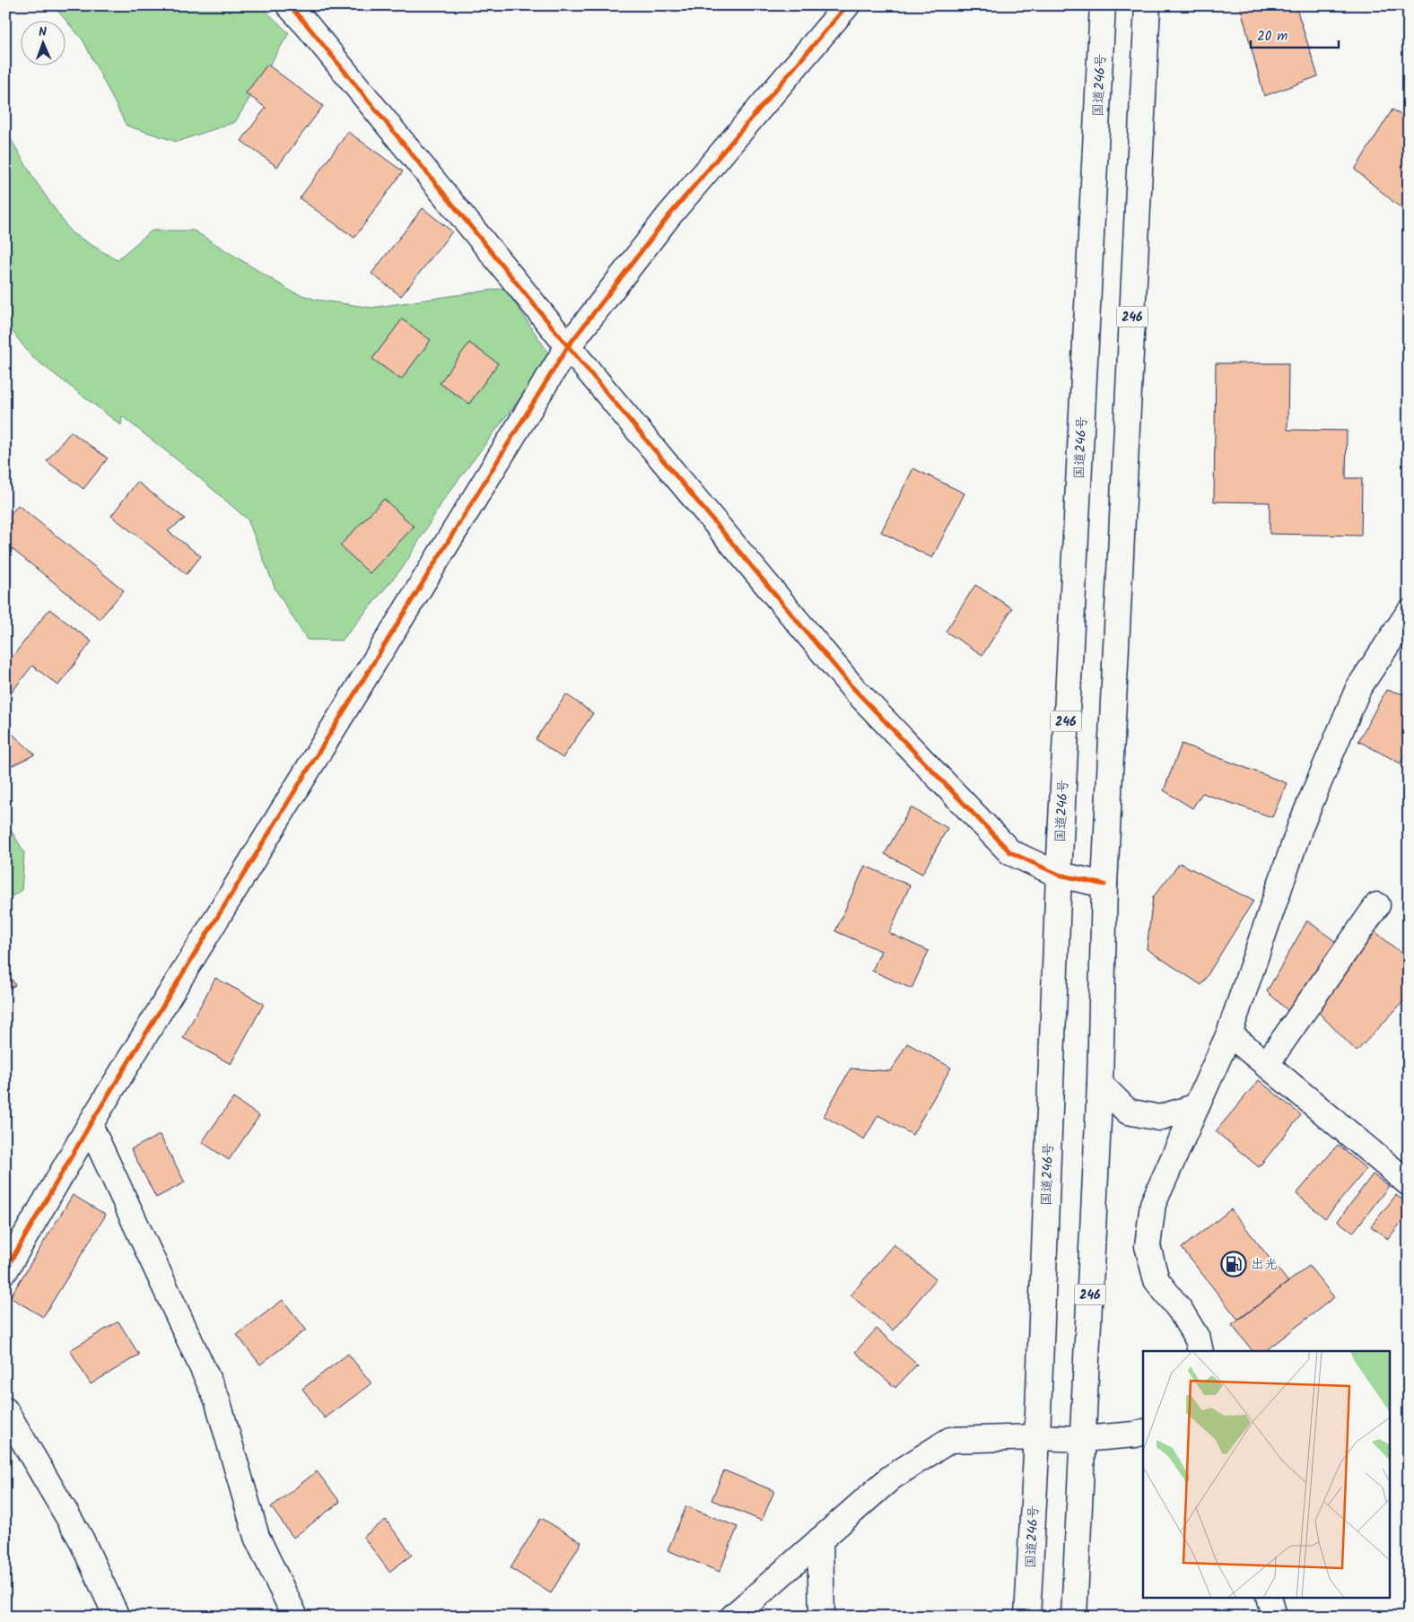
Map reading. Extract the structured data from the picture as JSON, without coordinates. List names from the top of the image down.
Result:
{
  "streets": {
    "main road": ["国道246号", "246"]
  },
  "places": {
    "fuel station": ["出光"]
  },
  "scale_bar": "20 m",
  "north": "top"
}
